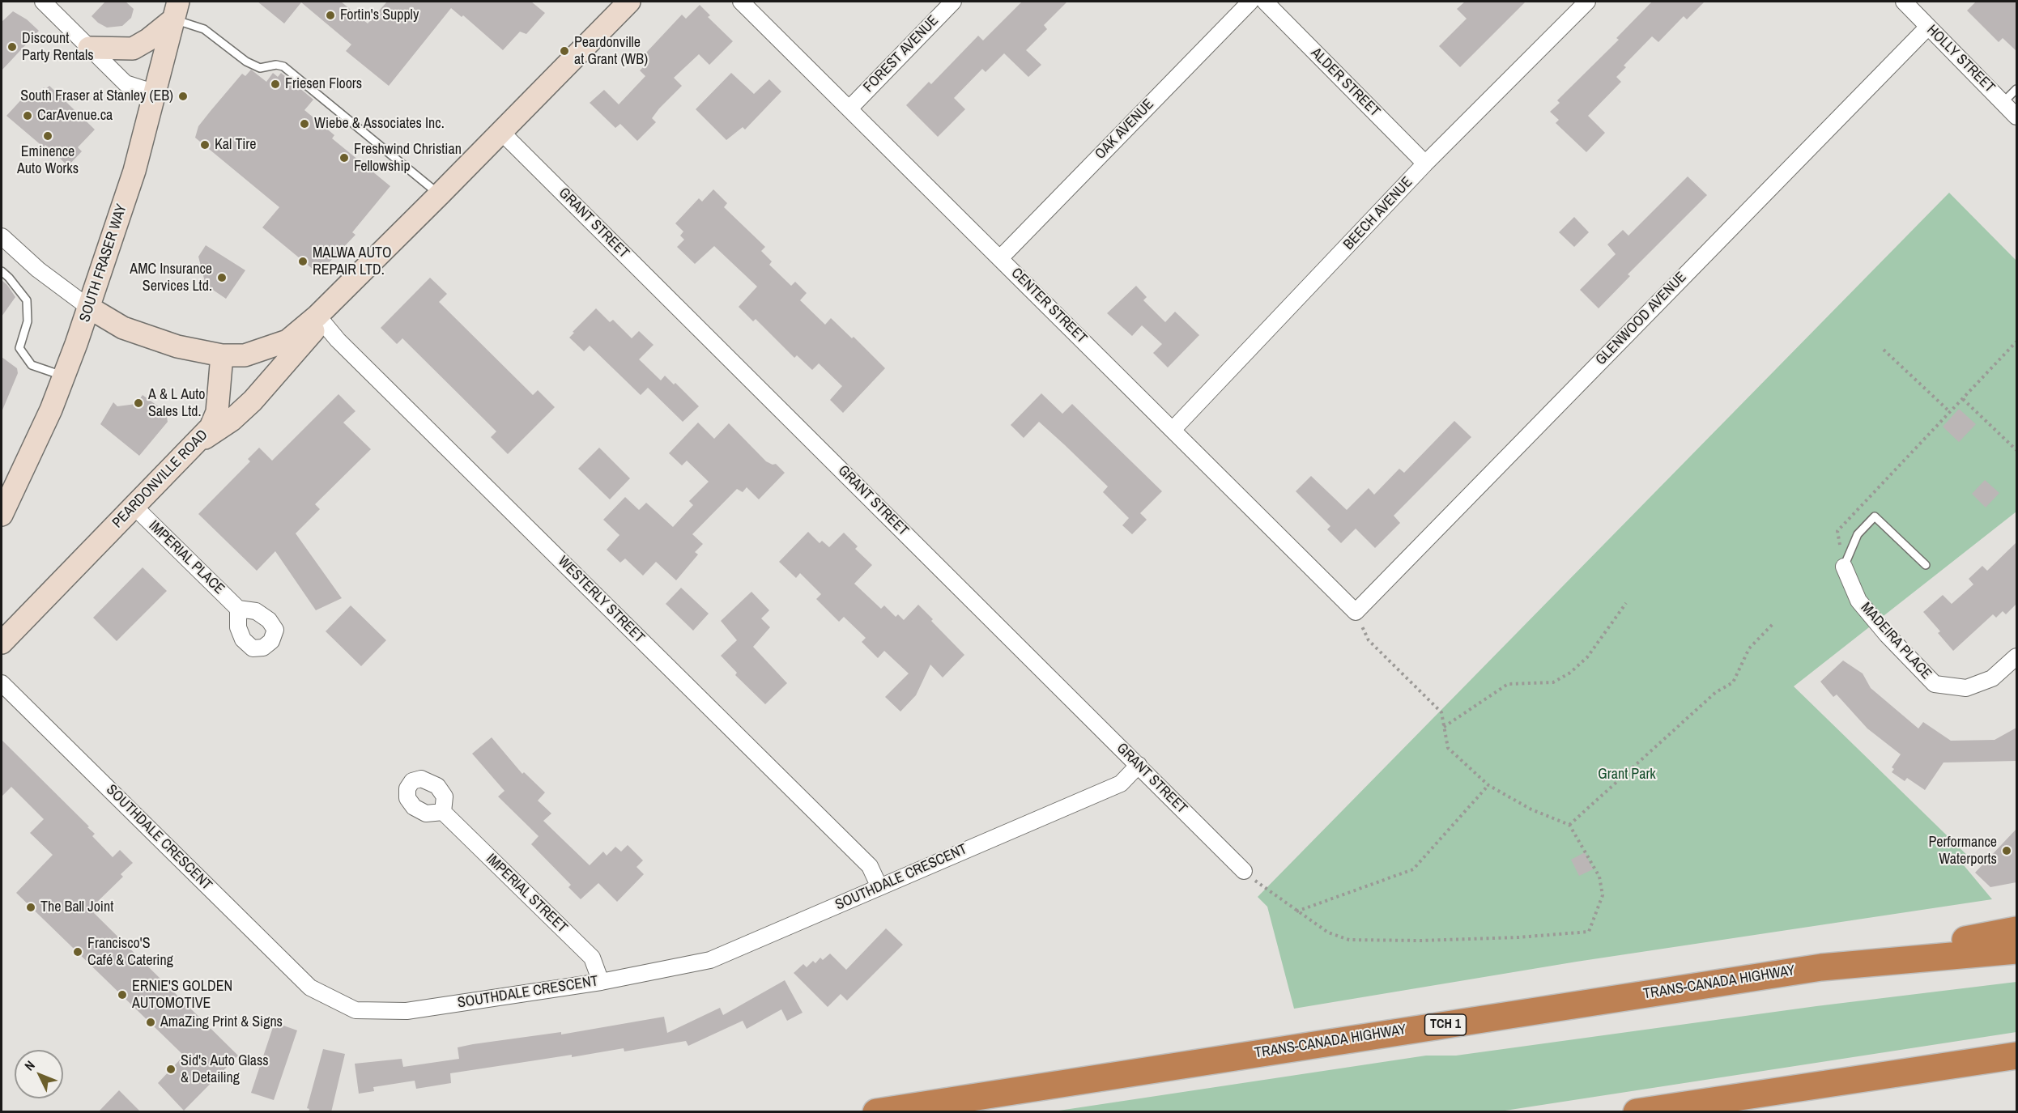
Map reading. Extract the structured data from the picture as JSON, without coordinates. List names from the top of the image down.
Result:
{
  "streets": {
    "highway": ["TRANS-CANADA HIGHWAY", "TCH 1"],
    "main road": ["SOUTH FRASER WAY", "PEARDONVILLE ROAD"],
    "street": [
      "FOREST AVENUE",
      "HOLLY STREET",
      "ALDER STREET",
      "OAK AVENUE",
      "BEECH AVENUE",
      "GRANT STREET",
      "CENTER STREET",
      "GLENWOOD AVENUE",
      "IMPERIAL PLACE",
      "WESTERLY STREET",
      "MADEIRA PLACE",
      "SOUTHDALE CRESCENT",
      "IMPERIAL STREET"
    ]
  },
  "crossings": [
    ["FOREST AVENUE", "CENTER STREET"],
    ["HOLLY STREET", "GLENWOOD AVENUE"],
    ["ALDER STREET", "BEECH AVENUE"],
    ["OAK AVENUE", "CENTER STREET"],
    ["BEECH AVENUE", "CENTER STREET"],
    ["GRANT STREET", "SOUTHDALE CRESCENT"],
    ["CENTER STREET", "GLENWOOD AVENUE"],
    ["PEARDONVILLE ROAD", "IMPERIAL PLACE"],
    ["WESTERLY STREET", "SOUTHDALE CRESCENT"],
    ["SOUTHDALE CRESCENT", "IMPERIAL STREET"]
  ],
  "parks": ["Grant Park"],
  "places": [
    "Fortin's Supply",
    "Discount Party Rentals",
    "Peardonville at Grant (WB)",
    "Friesen Floors",
    "South Fraser at Stanley (EB)",
    "CarAvenue.ca",
    "Wiebe & Associates Inc.",
    "Eminence Auto Works",
    "Kal Tire",
    "Freshwind Christian Fellowship",
    "MALWA AUTO REPAIR LTD.",
    "AMC Insurance Services Ltd.",
    "A & L Auto Sales Ltd.",
    "Performance Waterports",
    "The Ball Joint",
    "Francisco'S Café & Catering",
    "ERNIE'S GOLDEN AUTOMOTIVE",
    "AmaZing Print & Signs",
    "Sid's Auto Glass & Detailing"
  ],
  "north": "top left"
}
